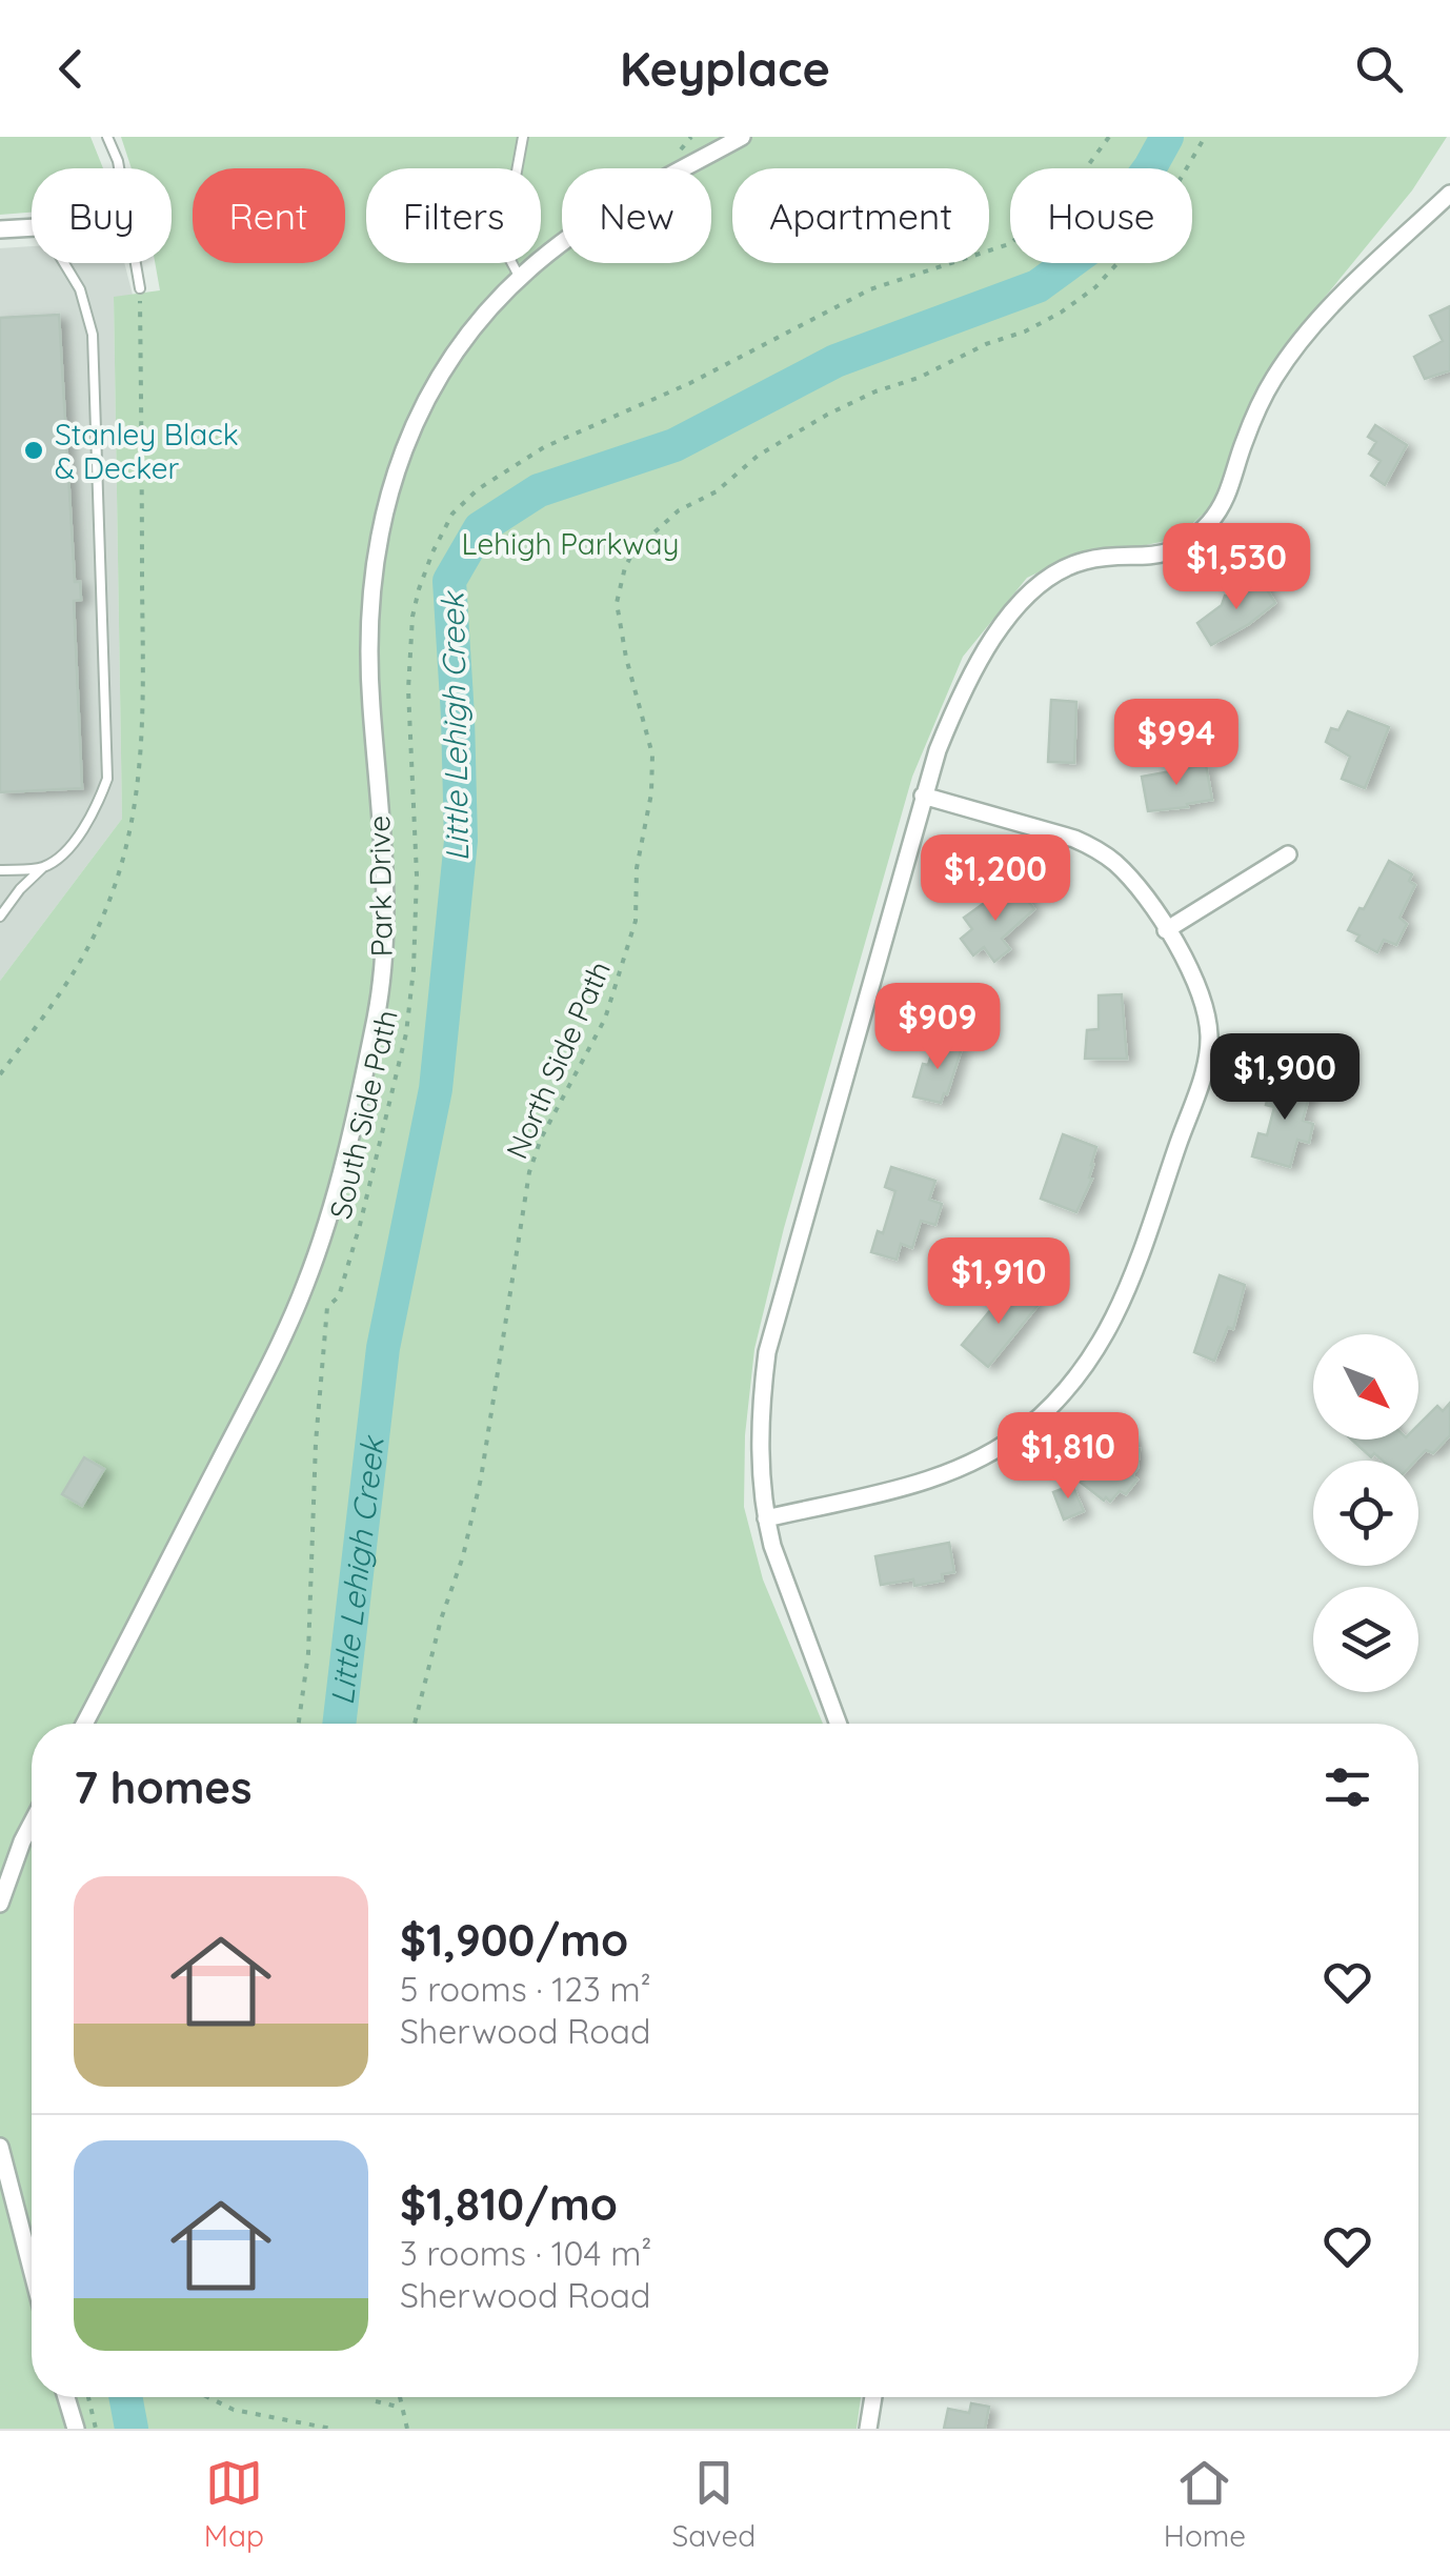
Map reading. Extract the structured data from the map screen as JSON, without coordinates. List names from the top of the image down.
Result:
{
  "streets": {
    "street": ["Park Drive"],
    "path": ["North Side Path", "South Side Path"]
  },
  "water": ["Little Lehigh Creek"],
  "parks": ["Lehigh Parkway"],
  "places": ["Stanley Black & Decker"],
  "north": "bottom right",
  "page": {
    "header": "Keyplace",
    "chip": [
      "Buy",
      "Rent",
      "Filters",
      "New",
      "Apartment",
      "House"
    ],
    "price": [
      "$1,530",
      "$994",
      "$1,200",
      "$909",
      "$1,900",
      "$1,910",
      "$1,810"
    ],
    "heading": "7 homes",
    "list": [
      {
        "name": "$1,900/mo",
        "note": "5 rooms · 123 m² · Sherwood Road"
      },
      {
        "name": "$1,810/mo",
        "note": "3 rooms · 104 m² · Sherwood Road"
      }
    ],
    "tabs": ["Map", "Saved", "Home"]
  }
}
